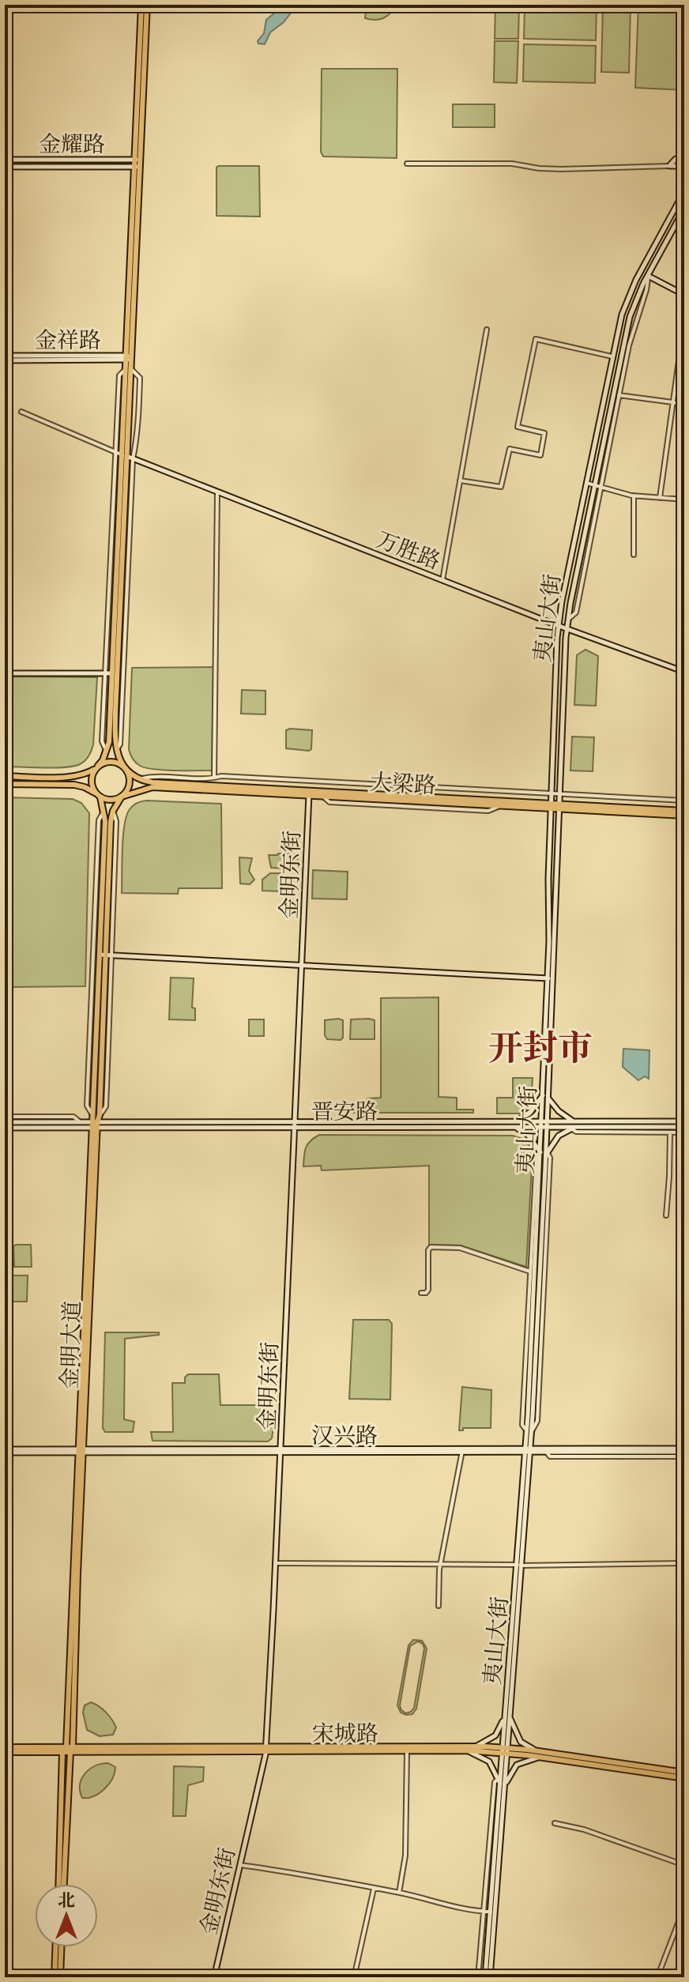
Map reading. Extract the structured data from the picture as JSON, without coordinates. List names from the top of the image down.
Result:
{
  "streets": {
    "main road": [
      "金耀路",
      "金祥路",
      "万胜路",
      "夷山大街",
      "大梁路",
      "金明东街",
      "晋安路",
      "金明大道",
      "汉兴路",
      "宋城路"
    ]
  },
  "crossings": [
    ["万胜路", "夷山大街"],
    ["夷山大街", "大梁路"],
    ["夷山大街", "晋安路"],
    ["夷山大街", "汉兴路"],
    ["夷山大街", "宋城路"],
    ["大梁路", "金明东街"],
    ["大梁路", "金明大道"],
    ["金明东街", "晋安路"],
    ["金明东街", "汉兴路"],
    ["金明东街", "宋城路"],
    ["晋安路", "金明大道"],
    ["金明大道", "汉兴路"],
    ["金明大道", "宋城路"]
  ],
  "districts": ["开封市"],
  "north": "top"
}
